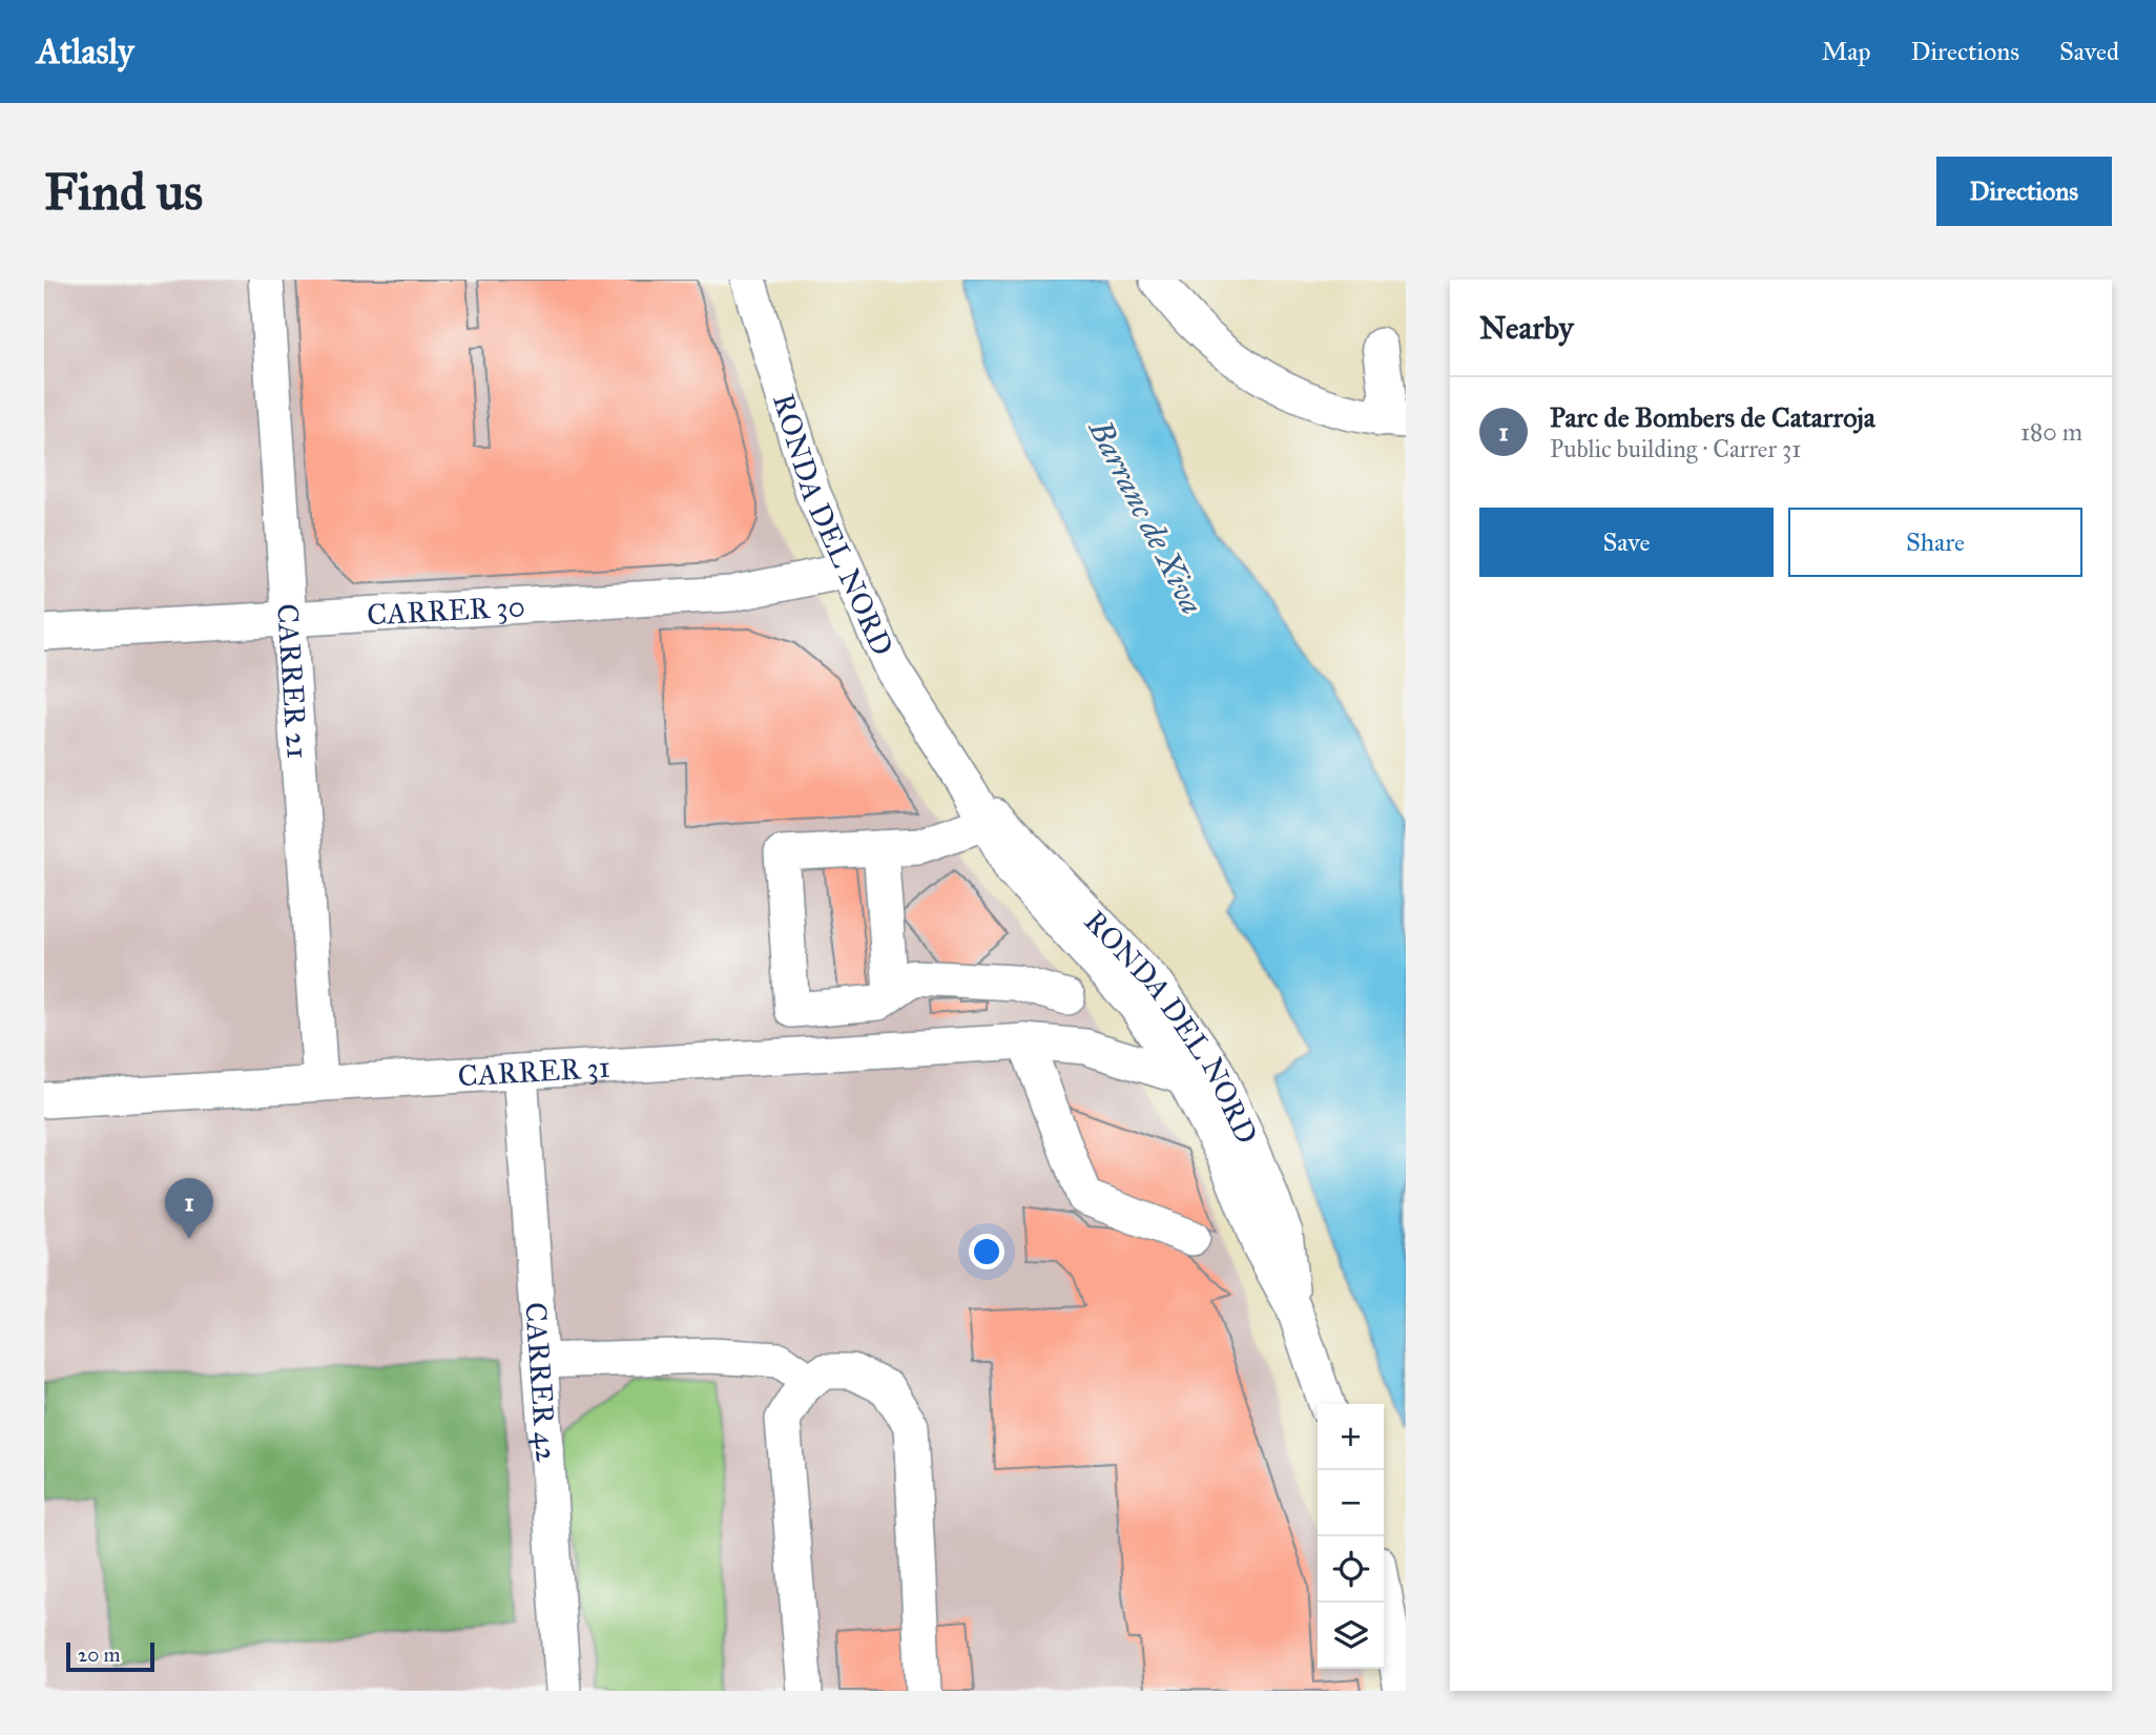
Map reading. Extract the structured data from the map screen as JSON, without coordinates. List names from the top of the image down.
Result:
{
  "streets": {
    "street": [
      "RONDA DEL NORD",
      "CARRER 30",
      "CARRER 21",
      "CARRER 31",
      "CARRER 42"
    ]
  },
  "crossings": [
    ["RONDA DEL NORD", "CARRER 30"],
    ["RONDA DEL NORD", "CARRER 31"],
    ["CARRER 30", "CARRER 21"],
    ["CARRER 21", "CARRER 31"],
    ["CARRER 31", "CARRER 42"]
  ],
  "water": ["Barranc de Xiva"],
  "scale_bar": "20 m",
  "page": {
    "header": "Atlasly",
    "nav": ["Map", "Directions", "Saved"],
    "buttons": [
      "Directions",
      ["Save", "Share"]
    ],
    "title": "Find us",
    "heading": "Nearby",
    "list": [
      {
        "mark": "1",
        "name": "Parc de Bombers de Catarroja",
        "note": "Public building · Carrer 31",
        "value": "180 m"
      }
    ],
    "pins": "1",
    "map_buttons": ["+", "−"],
    "scale": "20 m"
  }
}
